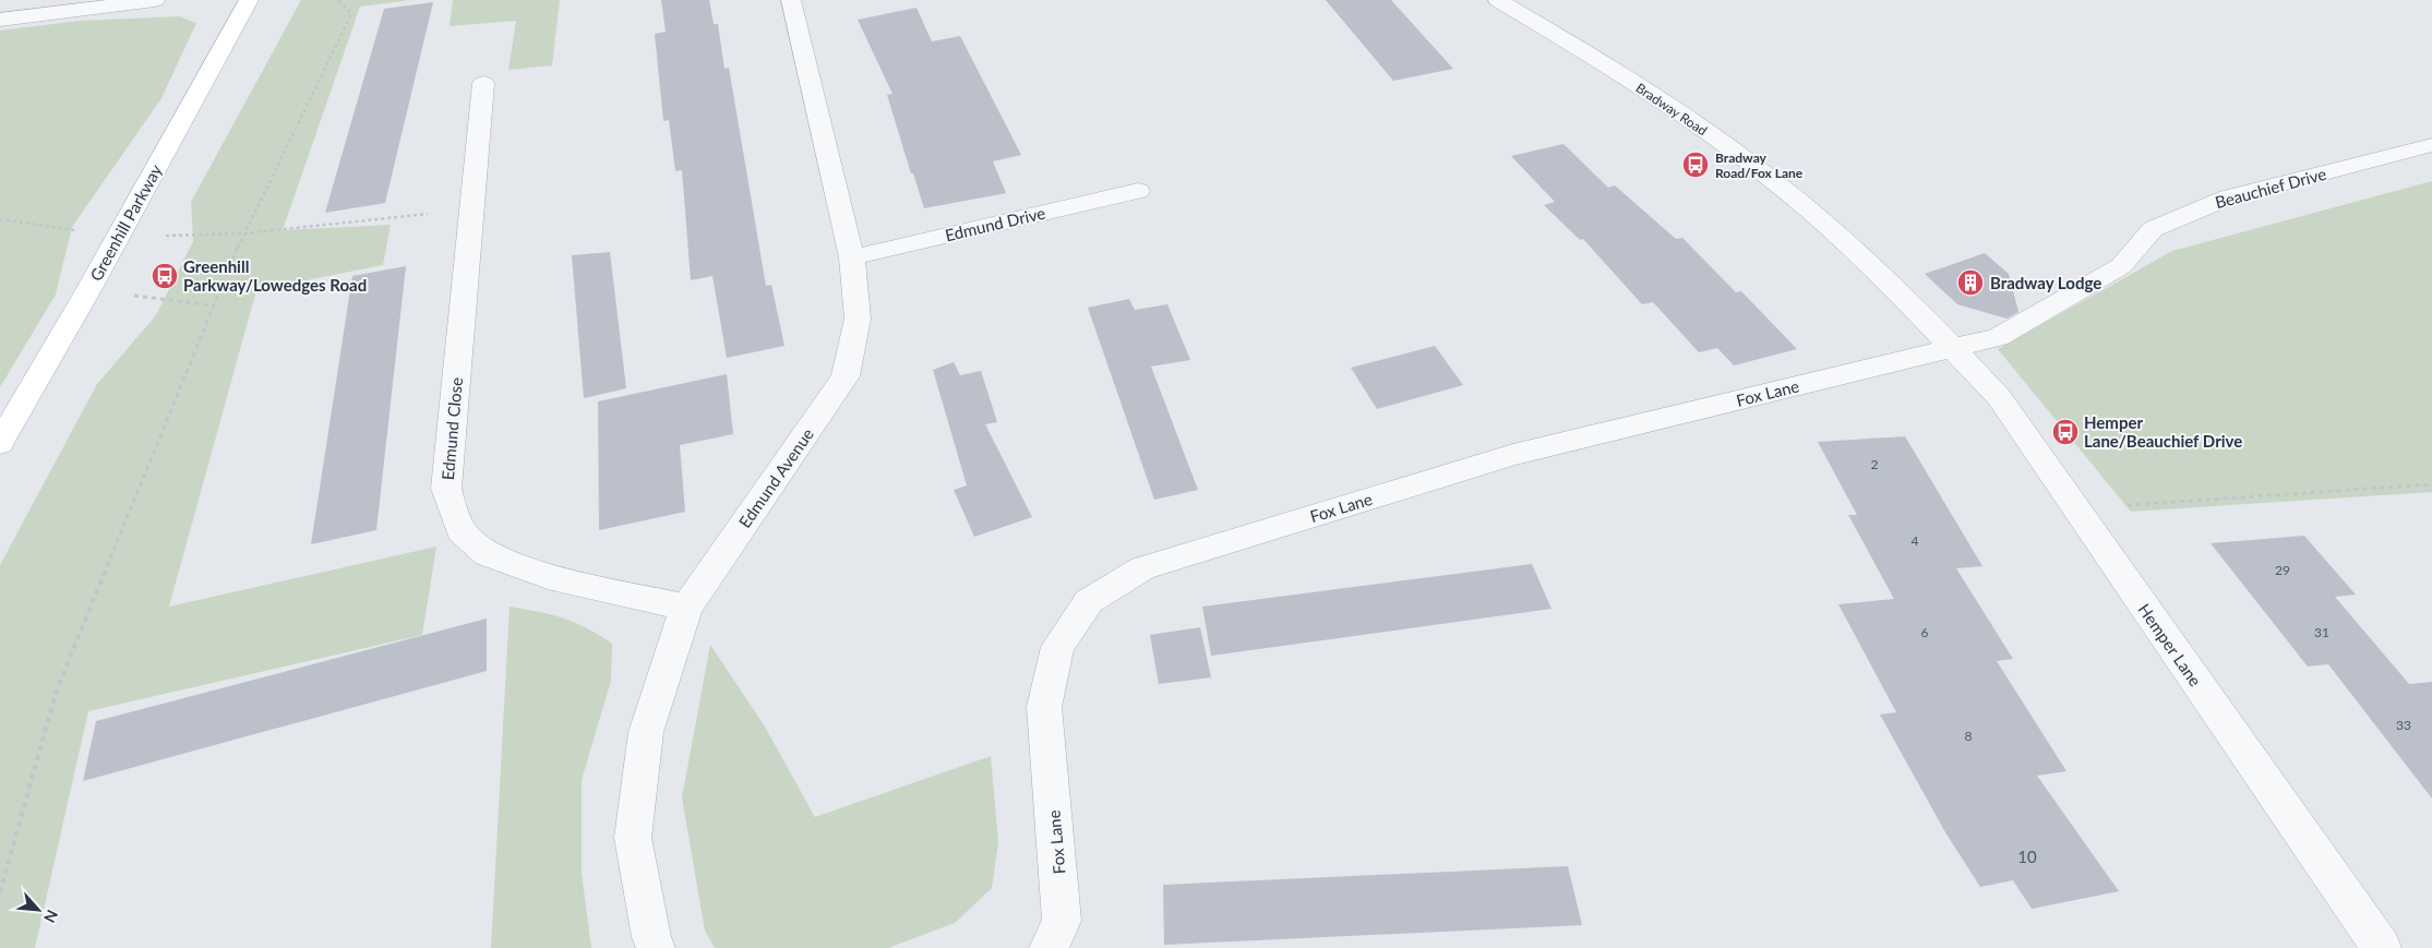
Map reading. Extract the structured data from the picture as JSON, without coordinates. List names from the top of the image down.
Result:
{
  "streets": {
    "main road": ["Greenhill Parkway"],
    "street": [
      "Bradway Road",
      "Beauchief Drive",
      "Edmund Drive",
      "Fox Lane",
      "Edmund Close",
      "Edmund Avenue",
      "Hemper Lane"
    ]
  },
  "crossings": [
    ["Bradway Road", "Beauchief Drive"],
    ["Bradway Road", "Fox Lane"],
    ["Bradway Road", "Hemper Lane"],
    ["Beauchief Drive", "Fox Lane"],
    ["Beauchief Drive", "Hemper Lane"],
    ["Edmund Drive", "Edmund Avenue"],
    ["Fox Lane", "Hemper Lane"],
    ["Edmund Close", "Edmund Avenue"]
  ],
  "places": {
    "bus stop": ["Bradway Road/Fox Lane", "Greenhill Parkway/Lowedges Road", "Hemper Lane/Beauchief Drive"],
    "building": ["Bradway Lodge"]
  },
  "house_numbers": [
    "2",
    "4",
    "29",
    "6",
    "31",
    "33",
    "8",
    "10"
  ],
  "north": "bottom right"
}
